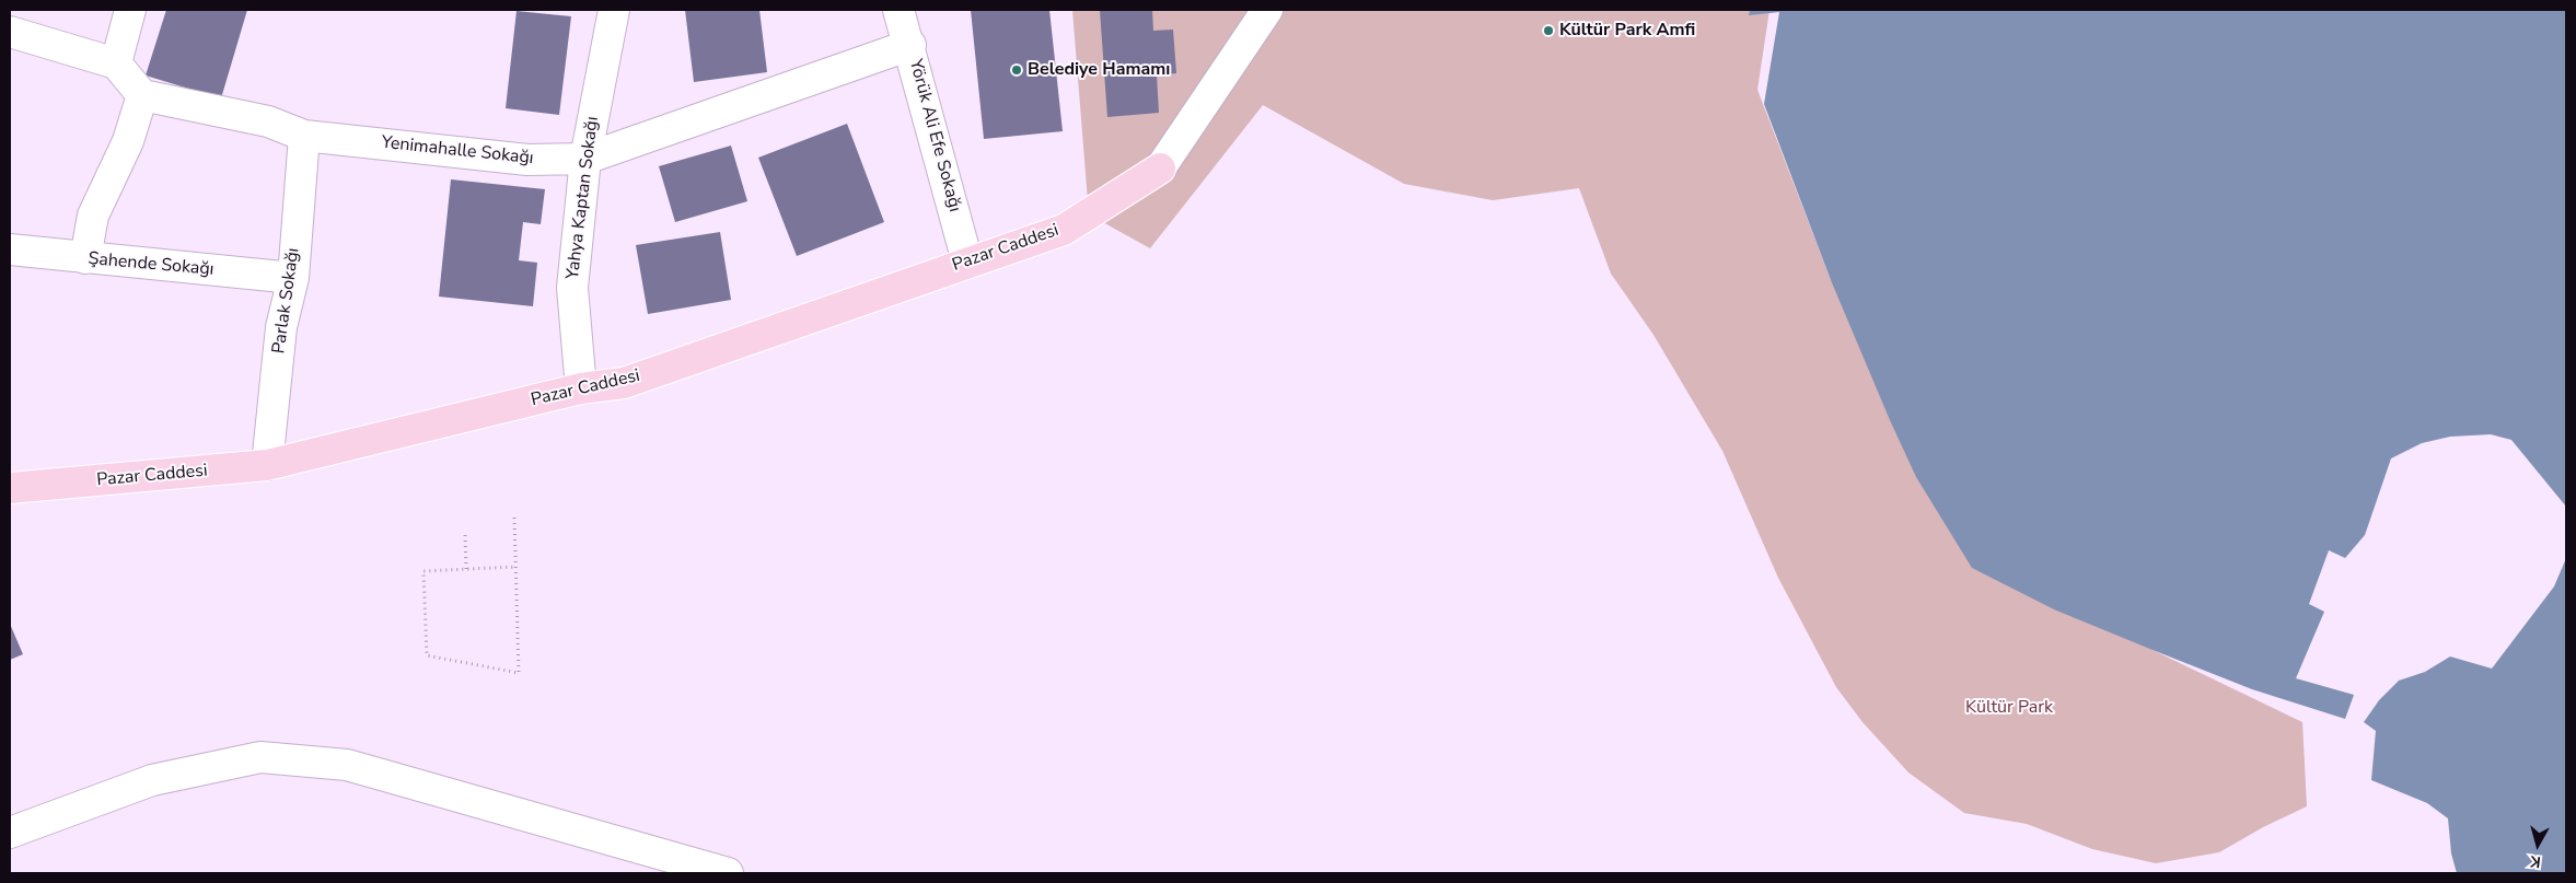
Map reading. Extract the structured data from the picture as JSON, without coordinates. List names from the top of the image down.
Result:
{
  "streets": {
    "main road": ["Pazar Caddesi"],
    "street": [
      "Yörük Ali Efe Sokağı",
      "Yenimahalle Sokağı",
      "Yahya Kaptan Sokağı",
      "Şahende Sokağı",
      "Parlak Sokağı"
    ]
  },
  "crossings": [
    ["Yörük Ali Efe Sokağı", "Yenimahalle Sokağı"],
    ["Yörük Ali Efe Sokağı", "Pazar Caddesi"],
    ["Yenimahalle Sokağı", "Yahya Kaptan Sokağı"],
    ["Yenimahalle Sokağı", "Parlak Sokağı"],
    ["Yahya Kaptan Sokağı", "Pazar Caddesi"],
    ["Pazar Caddesi", "Parlak Sokağı"],
    ["Şahende Sokağı", "Parlak Sokağı"]
  ],
  "parks": ["Kültür Park"],
  "places": ["Kültür Park Amfi", "Belediye Hamamı"],
  "north": "bottom"
}
